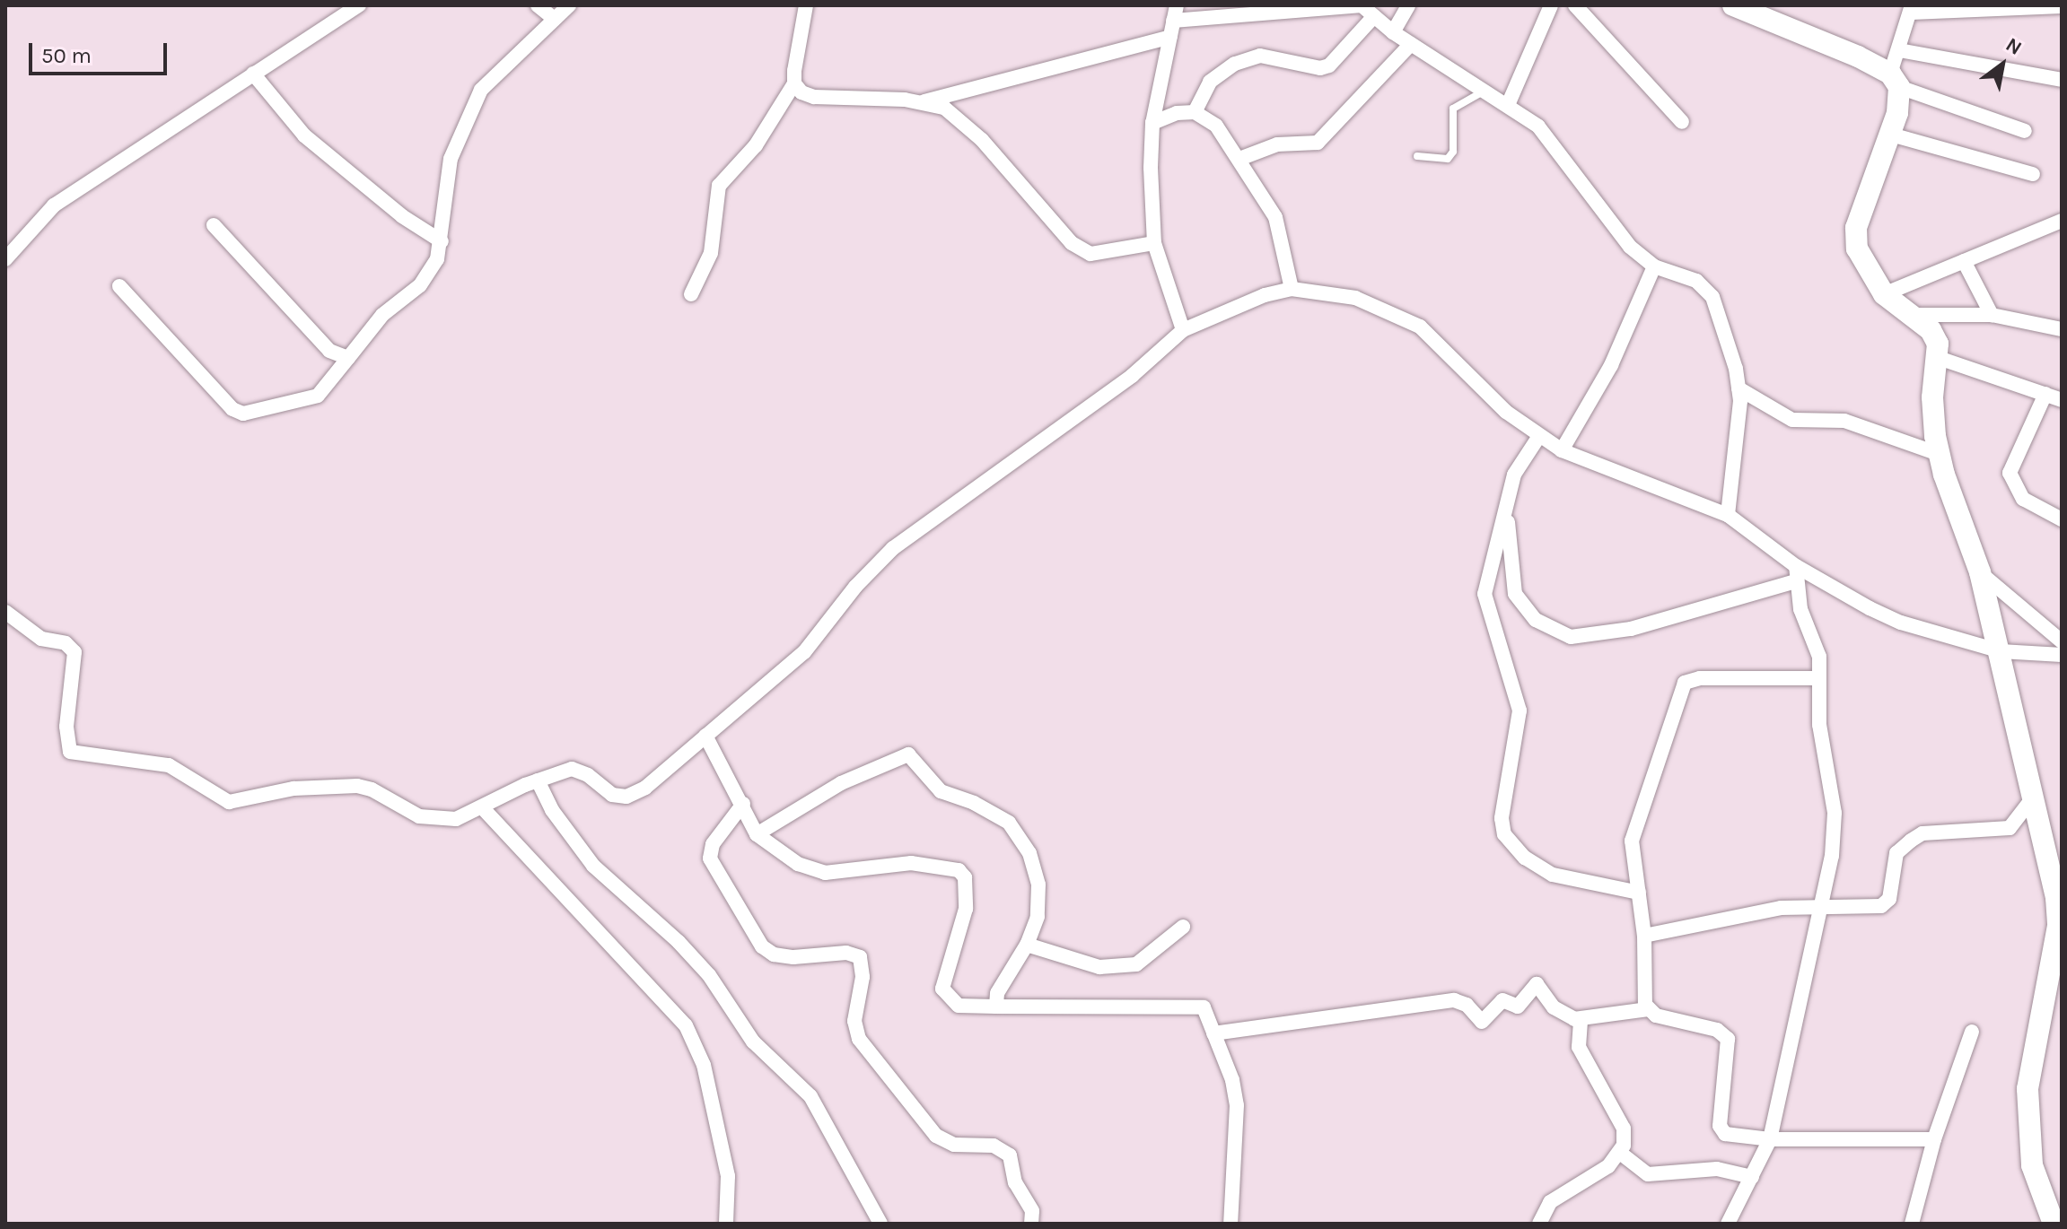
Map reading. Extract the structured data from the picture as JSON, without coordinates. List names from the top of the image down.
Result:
{
  "scale_bar": "50 m",
  "north": "top right"
}
